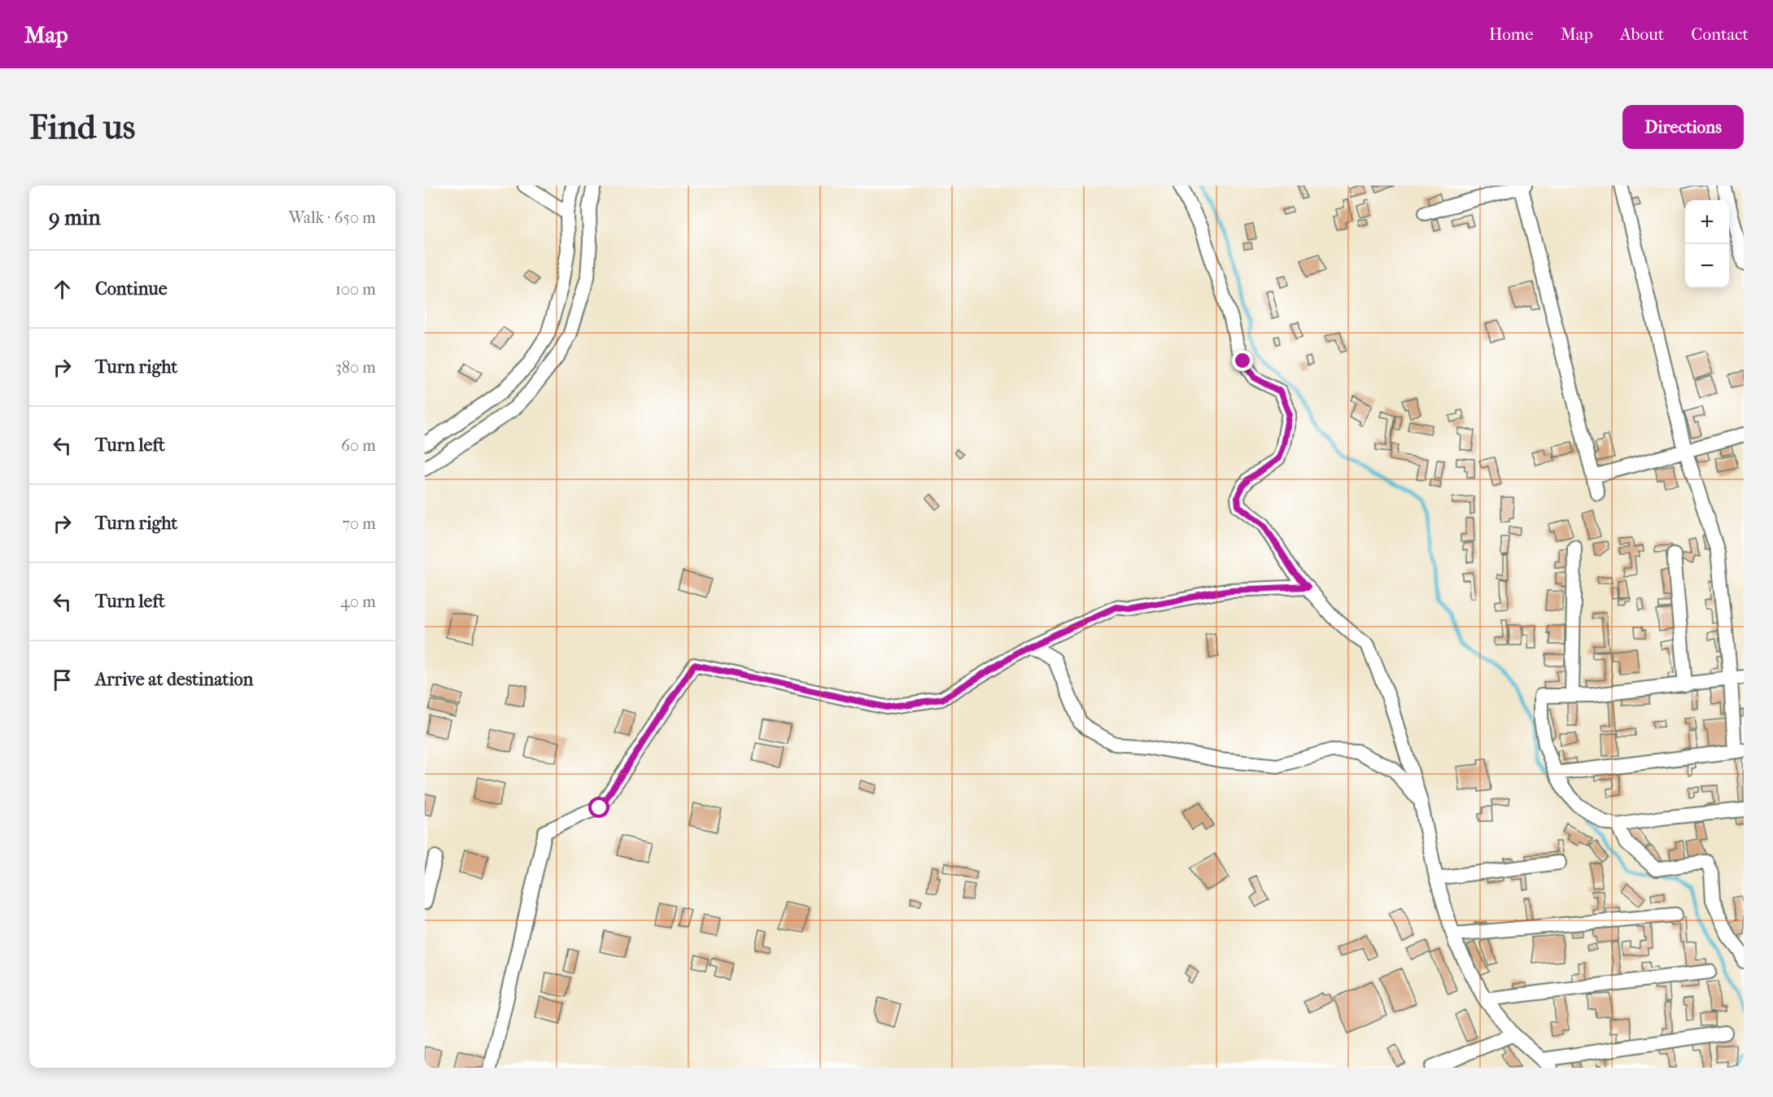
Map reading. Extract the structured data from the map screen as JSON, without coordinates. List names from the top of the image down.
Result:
{
  "page": {
    "header": "Map",
    "nav": [
      "Home",
      "Map",
      "About",
      "Contact"
    ],
    "buttons": "Directions",
    "title": "Find us",
    "heading": ["9 min", "Walk · 650 m"],
    "map_buttons": ["+", "−"],
    "list": [
      ["Continue", "100 m"],
      ["Turn right", "380 m"],
      ["Turn left", "60 m"],
      ["Turn right", "70 m"],
      ["Turn left", "40 m"],
      "Arrive at destination"
    ]
  }
}
